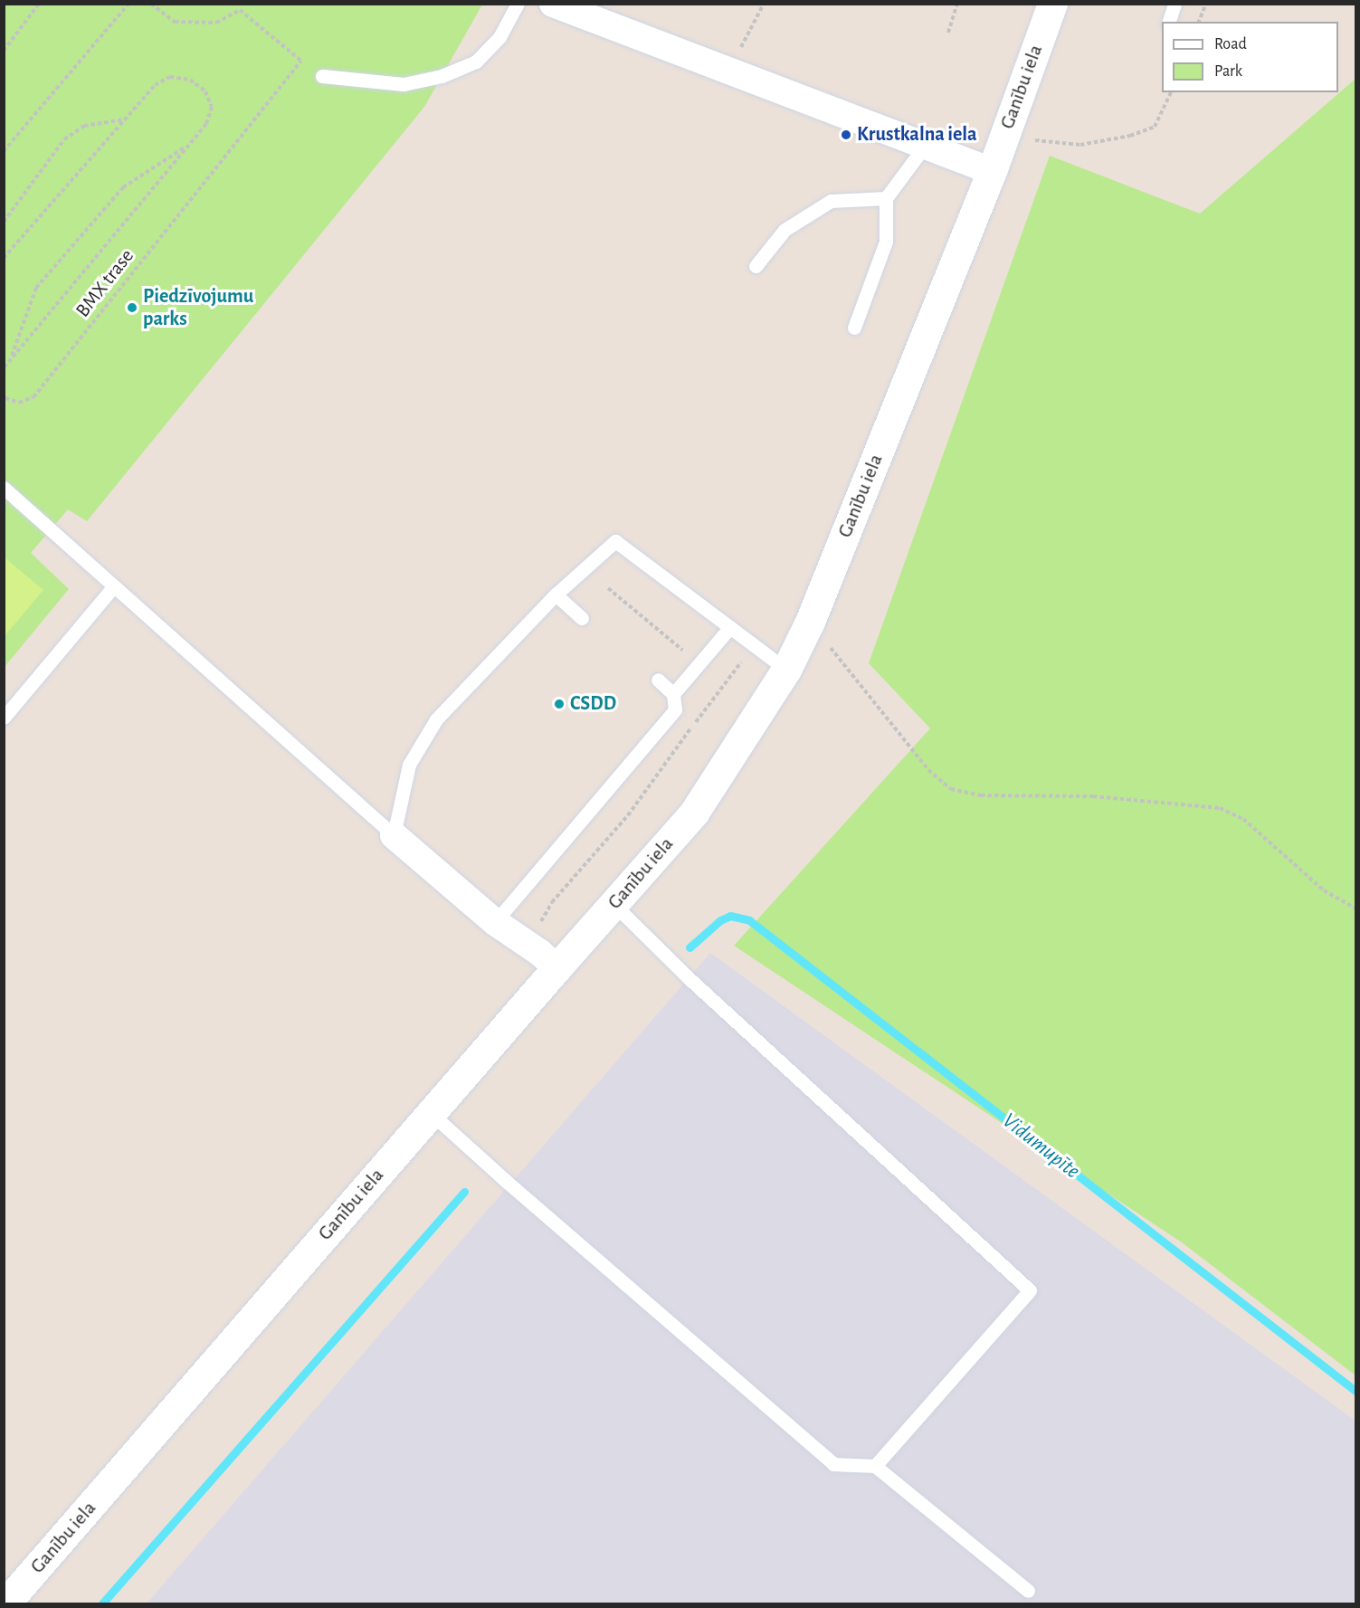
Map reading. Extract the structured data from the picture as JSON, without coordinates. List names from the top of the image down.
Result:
{
  "streets": {
    "street": ["Ganību iela"],
    "path": ["BMX trase"]
  },
  "water": ["Vidumupīte"],
  "places": ["Krustkalna iela", "Piedzīvojumu parks", "CSDD"],
  "legend": ["Road", "Park"]
}
